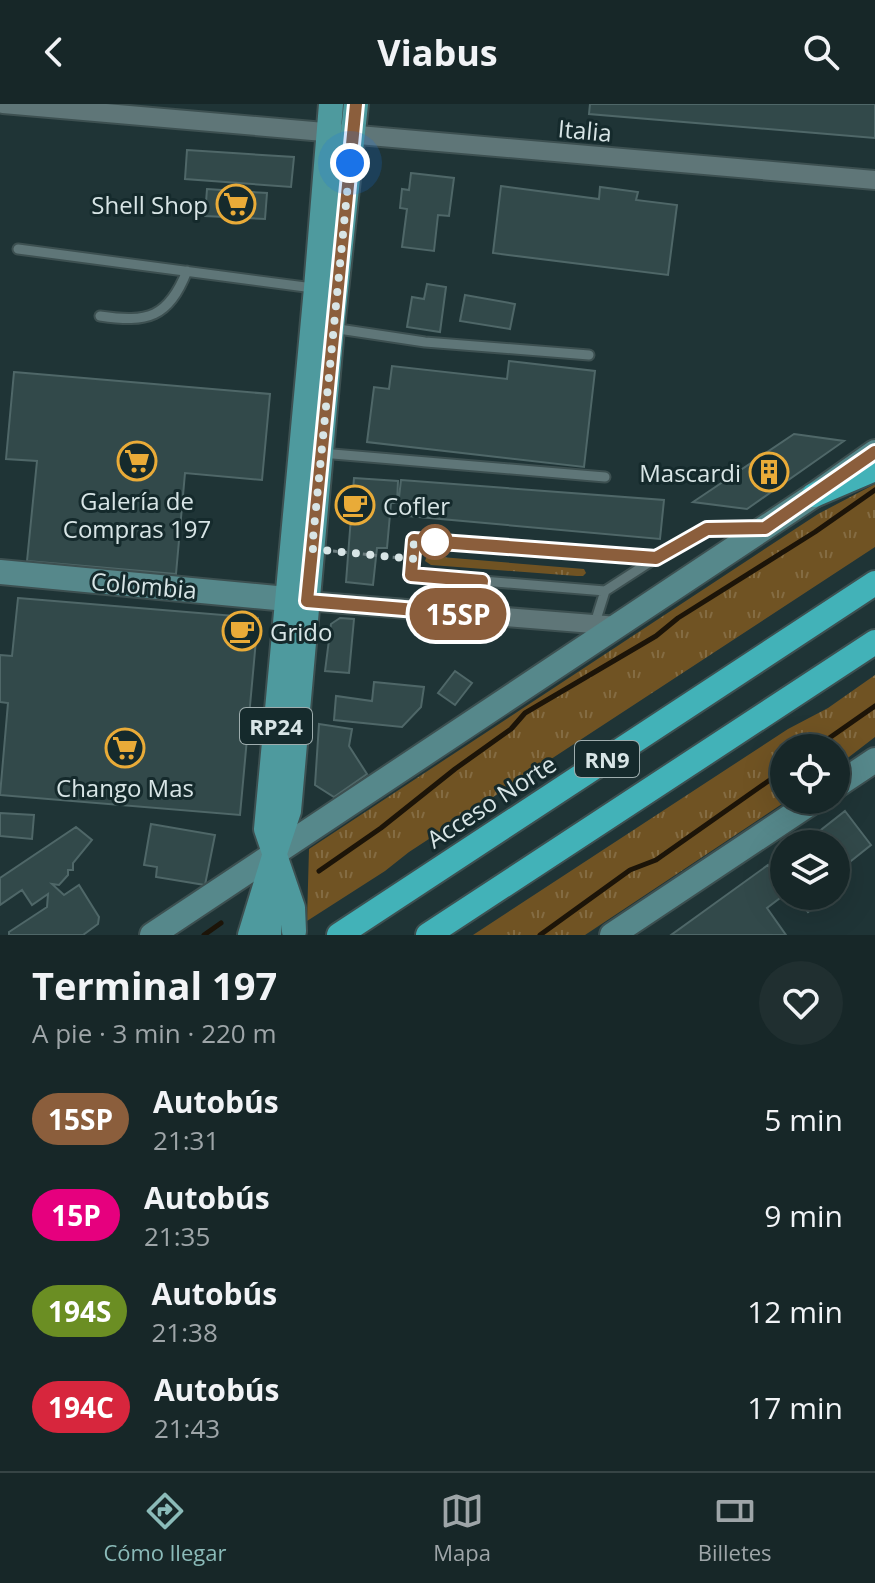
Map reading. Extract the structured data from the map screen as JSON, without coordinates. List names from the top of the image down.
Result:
{
  "streets": {
    "highway": ["RN9", "Acceso Norte"],
    "main road": ["RP24"],
    "street": ["Italia", "Colombia"]
  },
  "crossings": [
    ["Italia", "RP24"],
    ["Colombia", "RP24"]
  ],
  "places": {
    "supermarket": ["Shell Shop", "Galería de Compras 197", "Chango Mas"],
    "building": ["Mascardi"],
    "cafe": ["Cofler", "Grido"]
  },
  "lines": ["bus line 15SP"],
  "page": {
    "header": "Viabus",
    "on_map": "15SP",
    "heading": ["Terminal 197", "A pie · 3 min · 220 m"],
    "list": [
      {
        "mark": "15SP",
        "name": "Autobús",
        "note": "21:31",
        "value": "5 min"
      },
      {
        "mark": "15P",
        "name": "Autobús",
        "note": "21:35",
        "value": "9 min"
      },
      {
        "mark": "194S",
        "name": "Autobús",
        "note": "21:38",
        "value": "12 min"
      },
      {
        "mark": "194C",
        "name": "Autobús",
        "note": "21:43",
        "value": "17 min"
      }
    ],
    "tabs": ["Cómo llegar", "Mapa", "Billetes"]
  }
}
